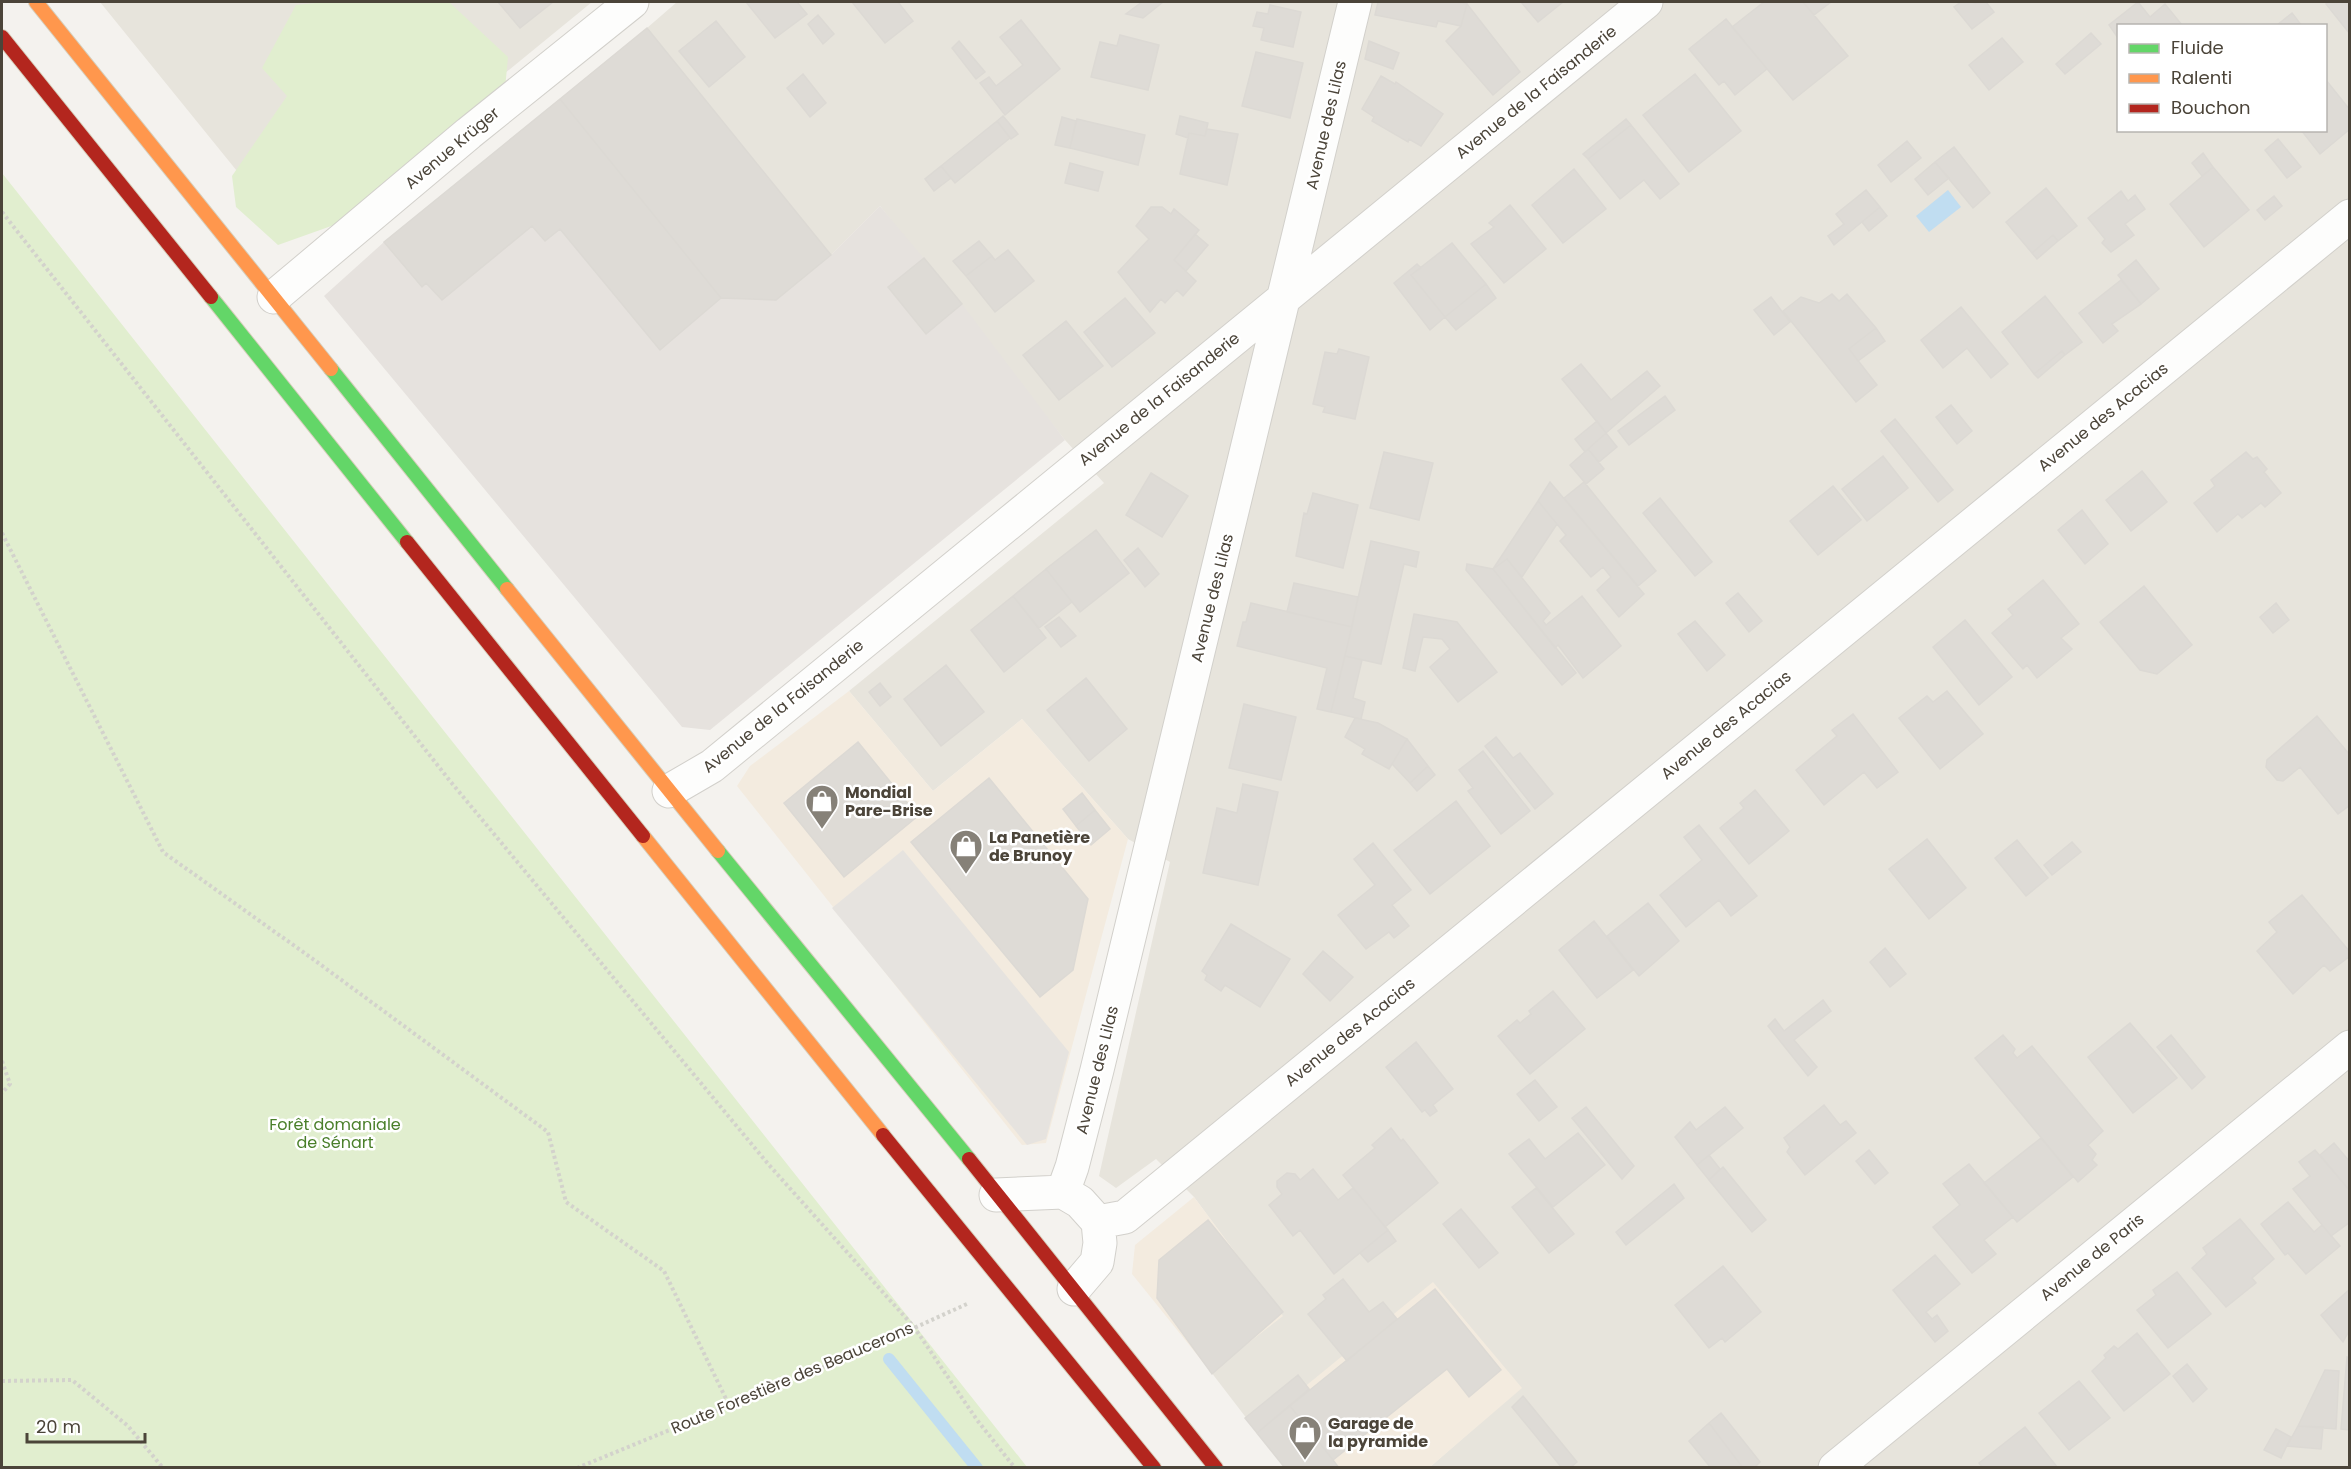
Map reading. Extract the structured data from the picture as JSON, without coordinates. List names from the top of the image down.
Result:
{
  "streets": {
    "street": [
      "Avenue de la Faisanderie",
      "Avenue des Lilas",
      "Avenue Krüger",
      "Avenue des Acacias",
      "Avenue de Paris"
    ],
    "path": ["Route Forestière des Beaucerons"]
  },
  "crossings": [
    ["Avenue de la Faisanderie", "Avenue des Lilas"]
  ],
  "parks": ["Forêt domaniale de Sénart"],
  "places": {
    "shop": ["Mondial Pare-Brise", "La Panetière de Brunoy", "Garage de la pyramide"]
  },
  "legend": ["Fluide", "Ralenti", "Bouchon"],
  "scale_bar": "20 m"
}
